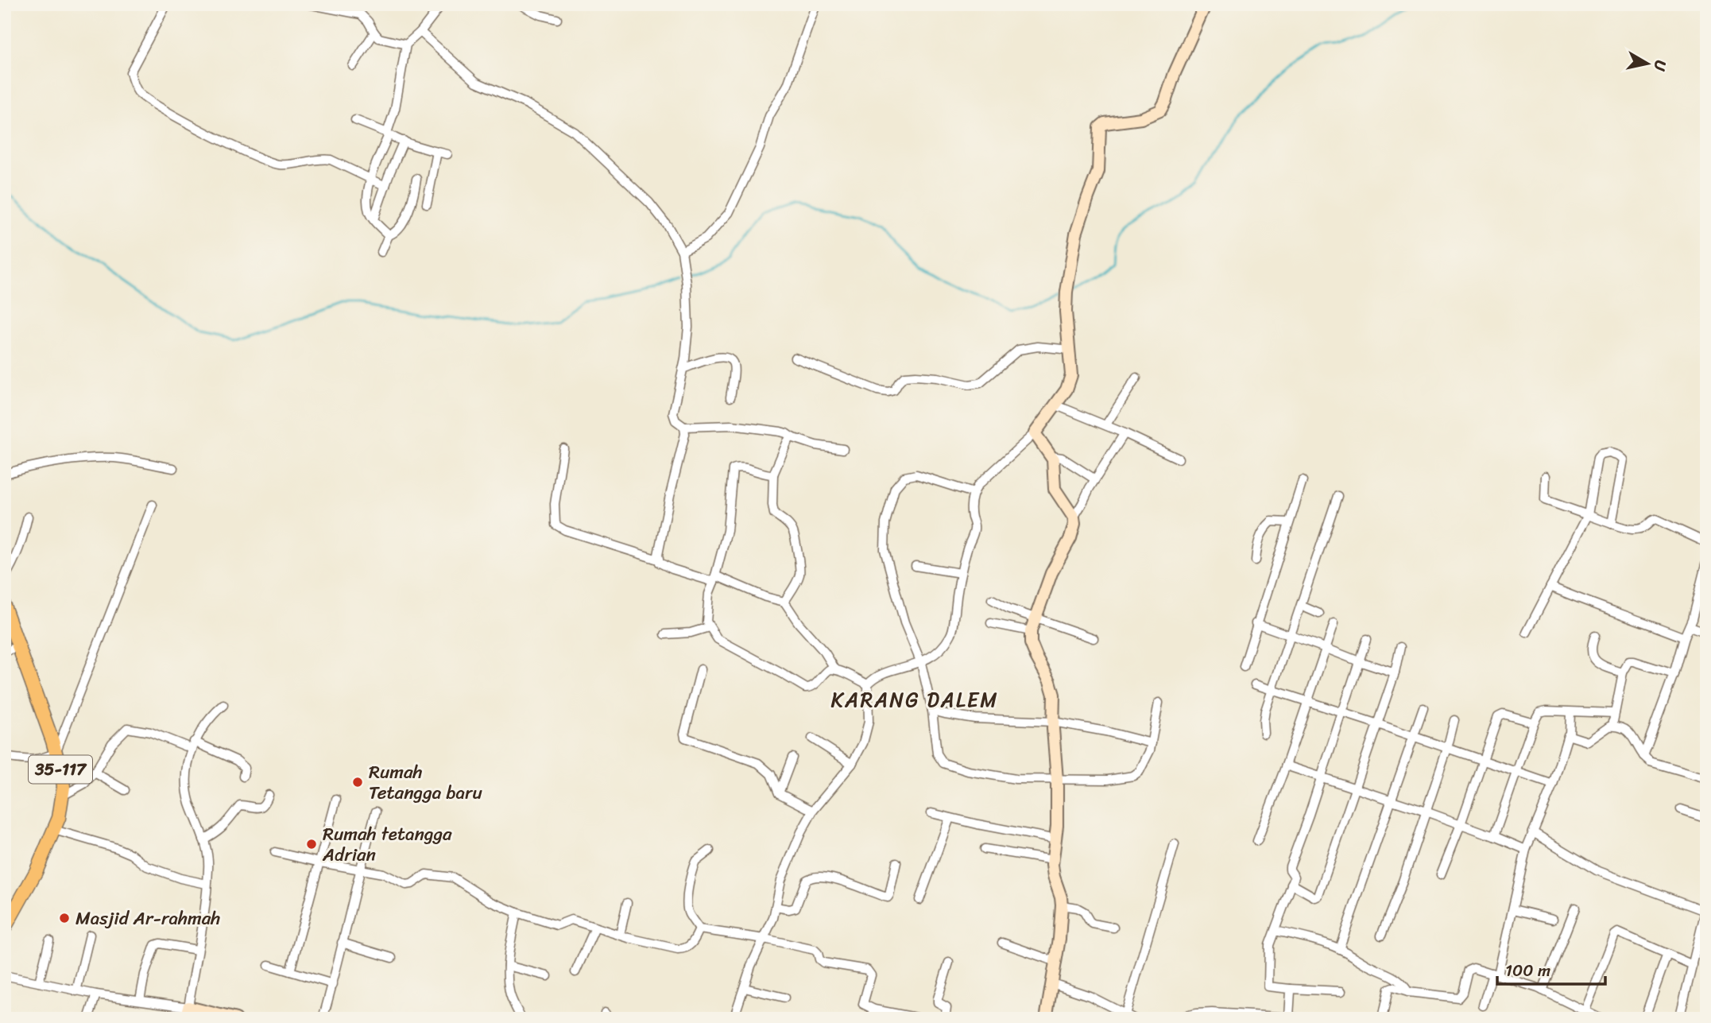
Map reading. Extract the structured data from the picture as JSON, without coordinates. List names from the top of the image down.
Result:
{
  "streets": {
    "main road": ["35-117"]
  },
  "districts": ["KARANG DALEM"],
  "places": ["Rumah Tetangga baru", "Rumah tetangga Adrian", "Masjid Ar-rahmah"],
  "scale_bar": "100 m",
  "north": "right"
}
